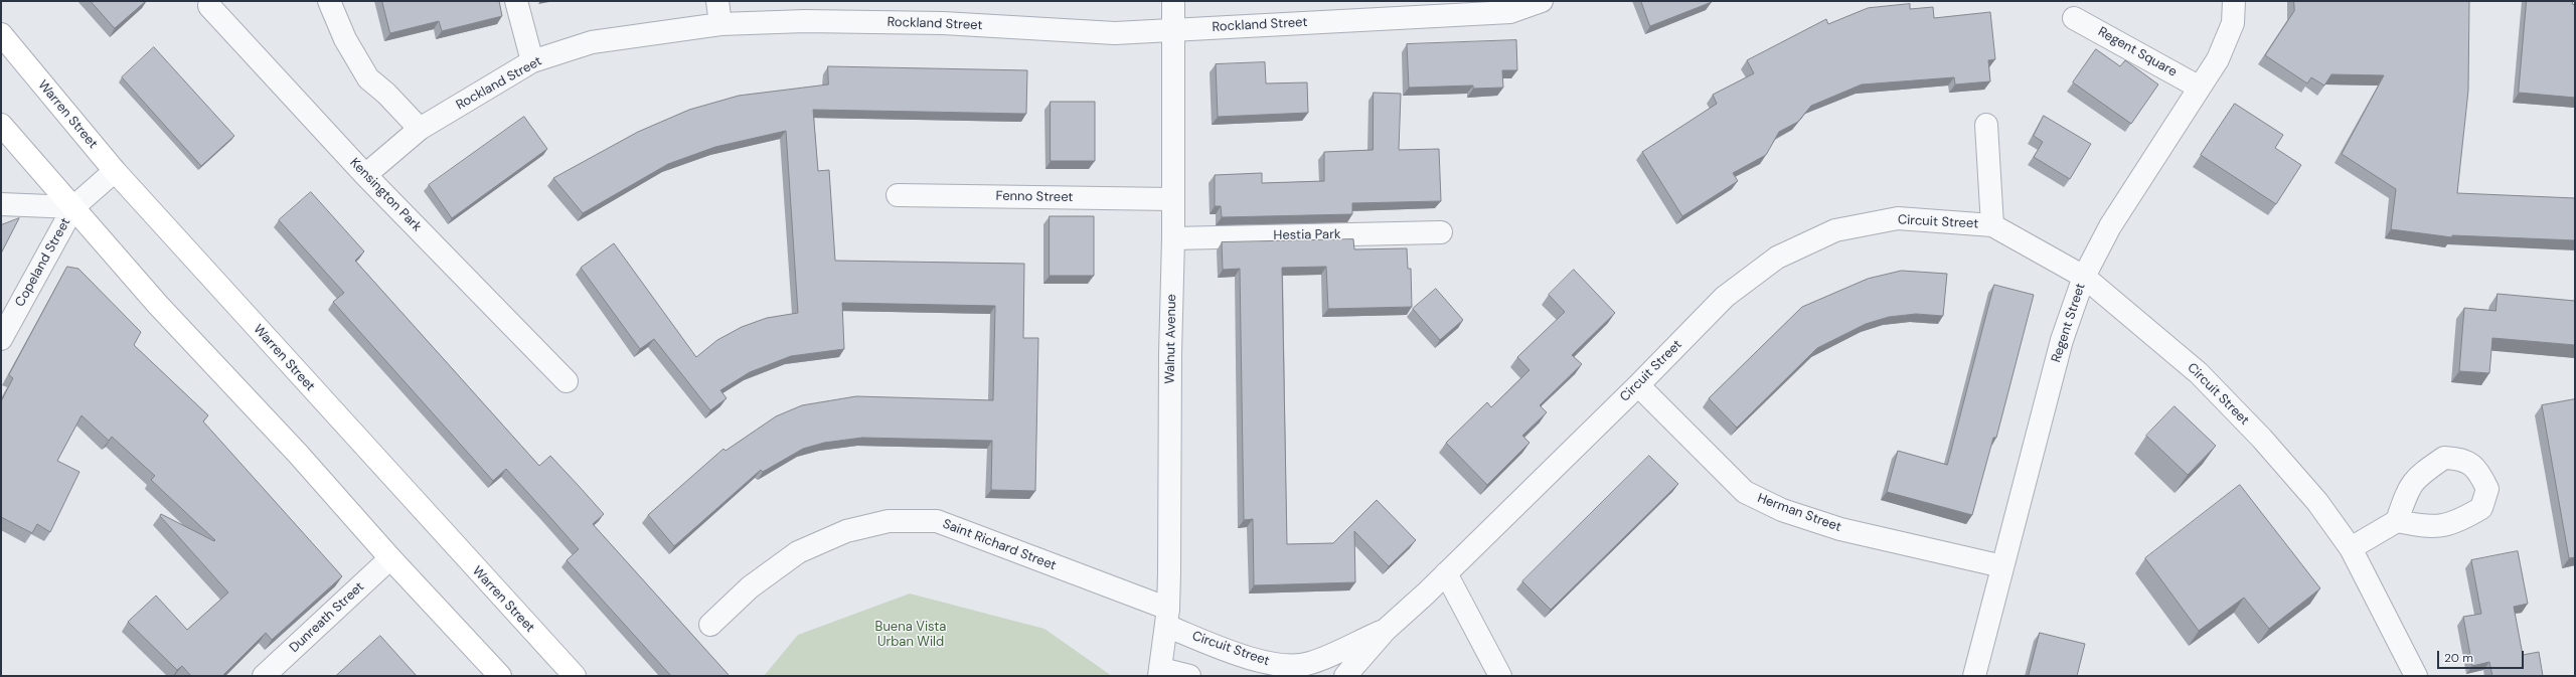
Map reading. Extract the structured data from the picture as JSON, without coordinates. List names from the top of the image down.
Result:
{
  "streets": {
    "main road": ["Warren Street"],
    "street": [
      "Rockland Street",
      "Regent Square",
      "Kensington Park",
      "Fenno Street",
      "Circuit Street",
      "Hestia Park",
      "Copeland Street",
      "Regent Street",
      "Walnut Avenue",
      "Herman Street",
      "Saint Richard Street",
      "Dunreath Street"
    ]
  },
  "crossings": [
    ["Rockland Street", "Kensington Park"],
    ["Rockland Street", "Walnut Avenue"],
    ["Regent Square", "Regent Street"],
    ["Warren Street", "Copeland Street"],
    ["Fenno Street", "Walnut Avenue"],
    ["Circuit Street", "Regent Street"],
    ["Circuit Street", "Walnut Avenue"],
    ["Circuit Street", "Herman Street"],
    ["Circuit Street", "Saint Richard Street"],
    ["Hestia Park", "Walnut Avenue"],
    ["Regent Street", "Herman Street"],
    ["Walnut Avenue", "Saint Richard Street"]
  ],
  "parks": ["Buena Vista Urban Wild"],
  "scale_bar": "20 m"
}
